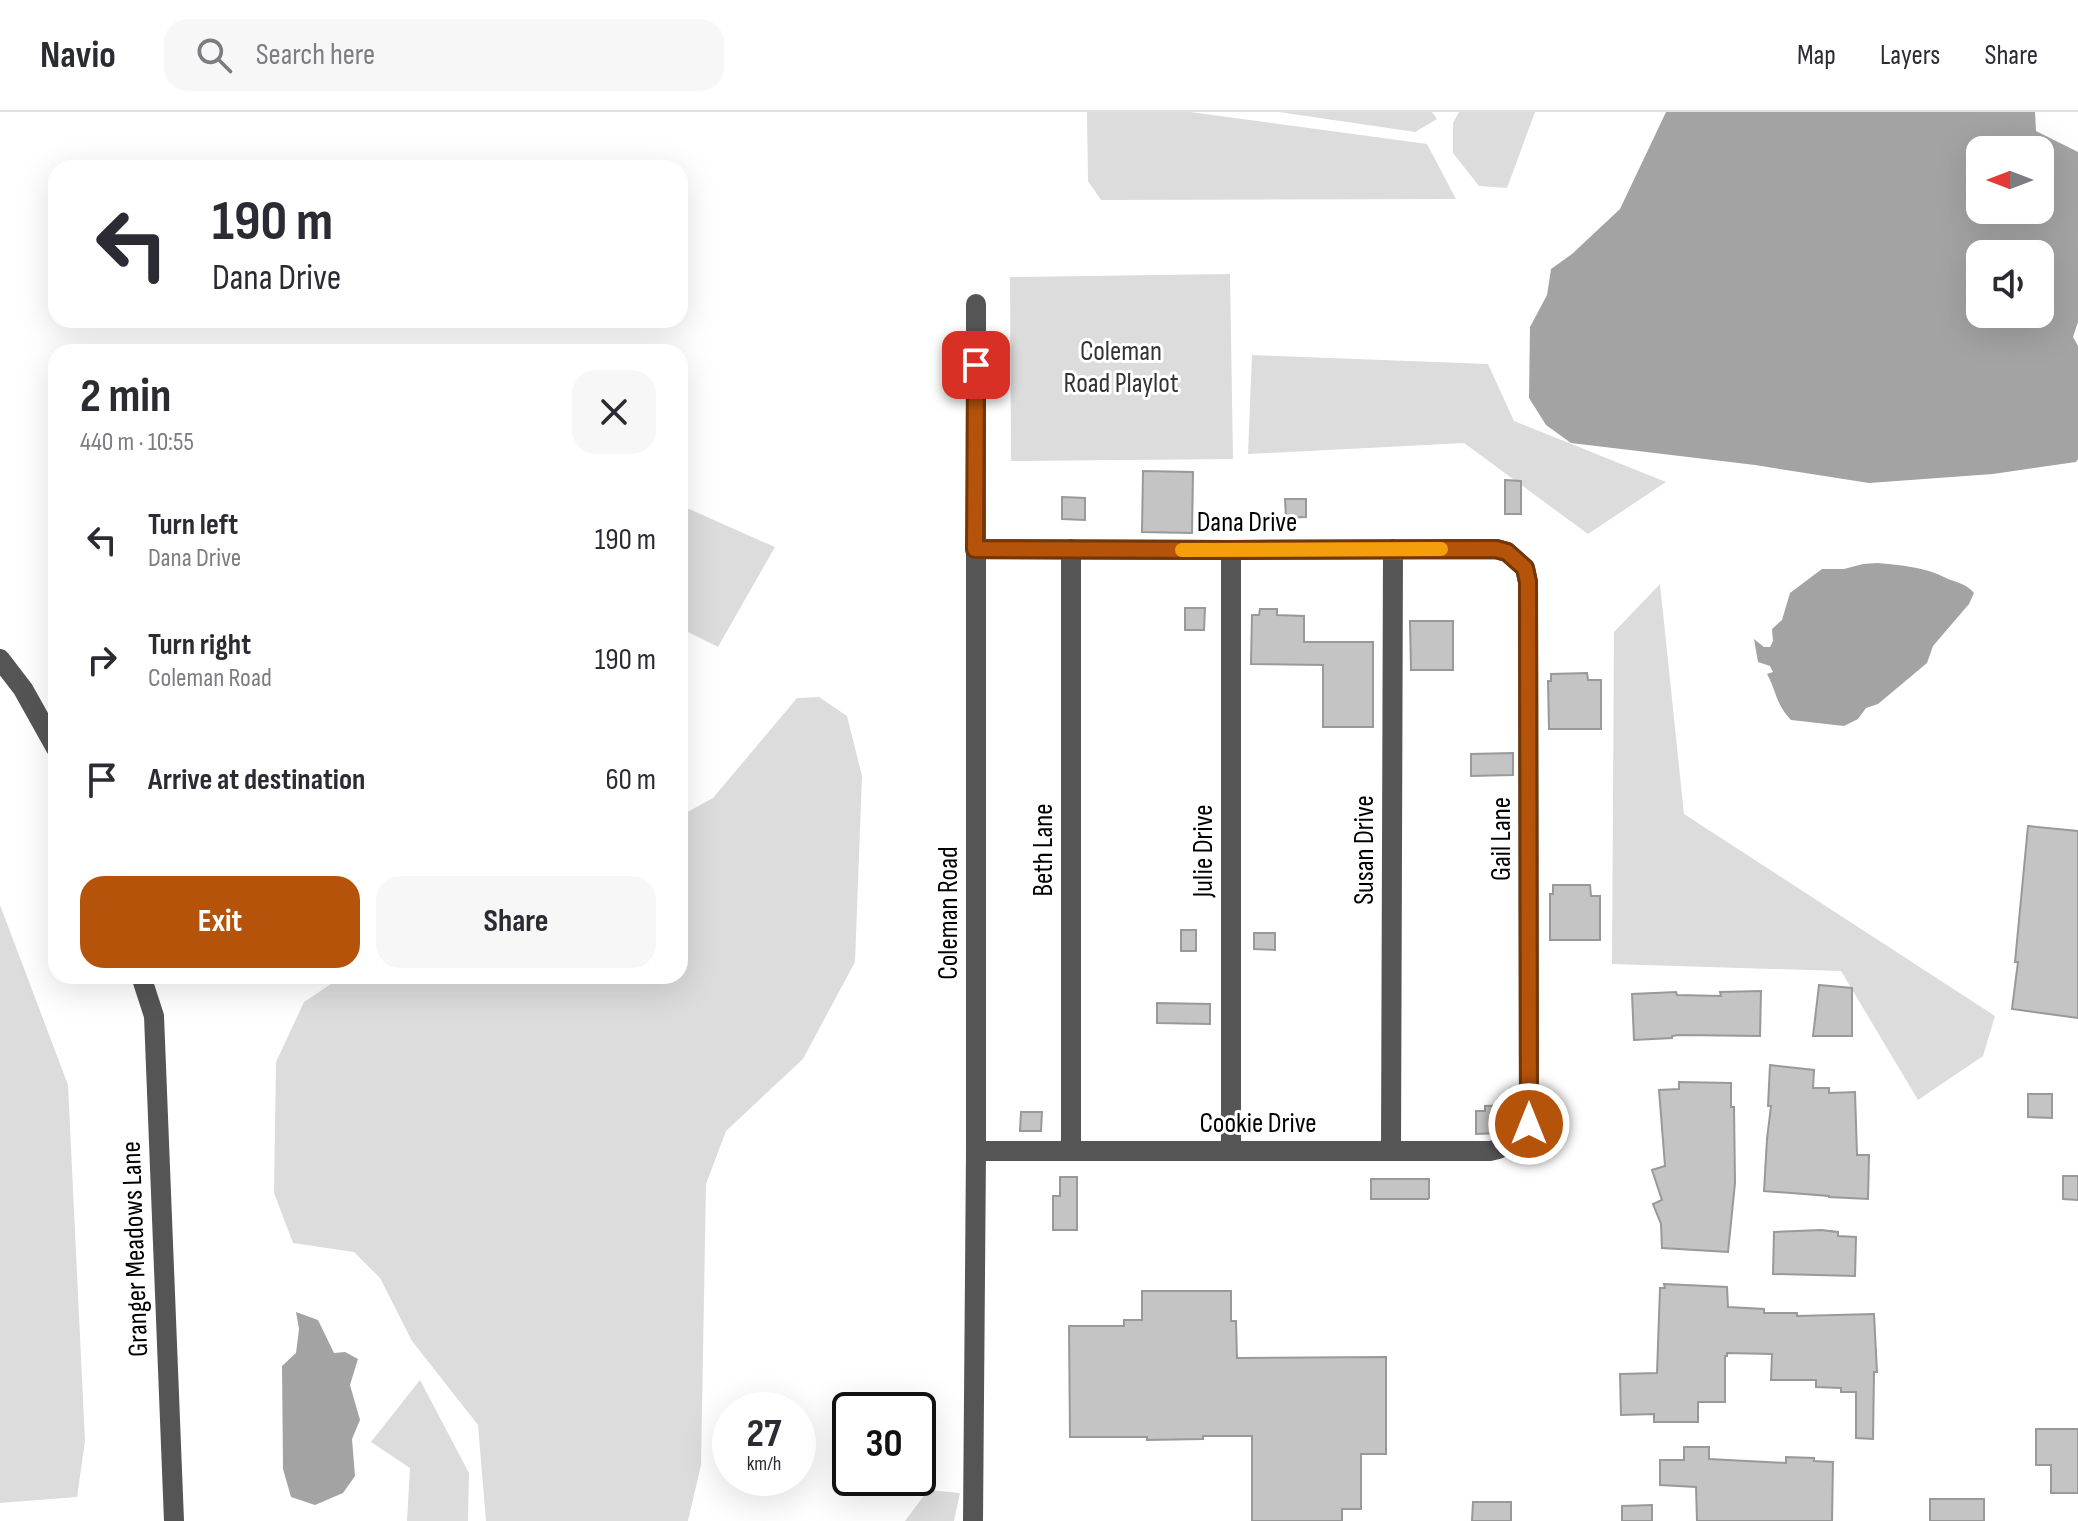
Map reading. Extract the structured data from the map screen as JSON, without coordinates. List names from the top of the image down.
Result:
{
  "streets": {
    "street": [
      "Dana Drive",
      "Gail Lane",
      "Beth Lane",
      "Susan Drive",
      "Julie Drive",
      "Coleman Road",
      "Cookie Drive",
      "Granger Meadows Lane"
    ]
  },
  "crossings": [
    ["Dana Drive", "Gail Lane"],
    ["Dana Drive", "Beth Lane"],
    ["Dana Drive", "Susan Drive"],
    ["Dana Drive", "Julie Drive"],
    ["Dana Drive", "Coleman Road"],
    ["Gail Lane", "Cookie Drive"],
    ["Beth Lane", "Cookie Drive"],
    ["Susan Drive", "Cookie Drive"],
    ["Julie Drive", "Cookie Drive"],
    ["Coleman Road", "Cookie Drive"]
  ],
  "parks": ["Coleman Road Playlot"],
  "north": "left",
  "page": {
    "header": "Navio",
    "search": "Search here",
    "nav": ["Map", "Layers", "Share"],
    "turn": ["190 m", "Dana Drive"],
    "heading": ["2 min", "440 m · 10:55"],
    "list": [
      {
        "name": "Turn left",
        "note": "Dana Drive",
        "value": "190 m"
      },
      {
        "name": "Turn right",
        "note": "Coleman Road",
        "value": "190 m"
      },
      {
        "name": "Arrive at destination",
        "value": "60 m"
      }
    ],
    "buttons": ["Exit", "Share"],
    "speed": "27 km/h",
    "limit": "30"
  }
}
